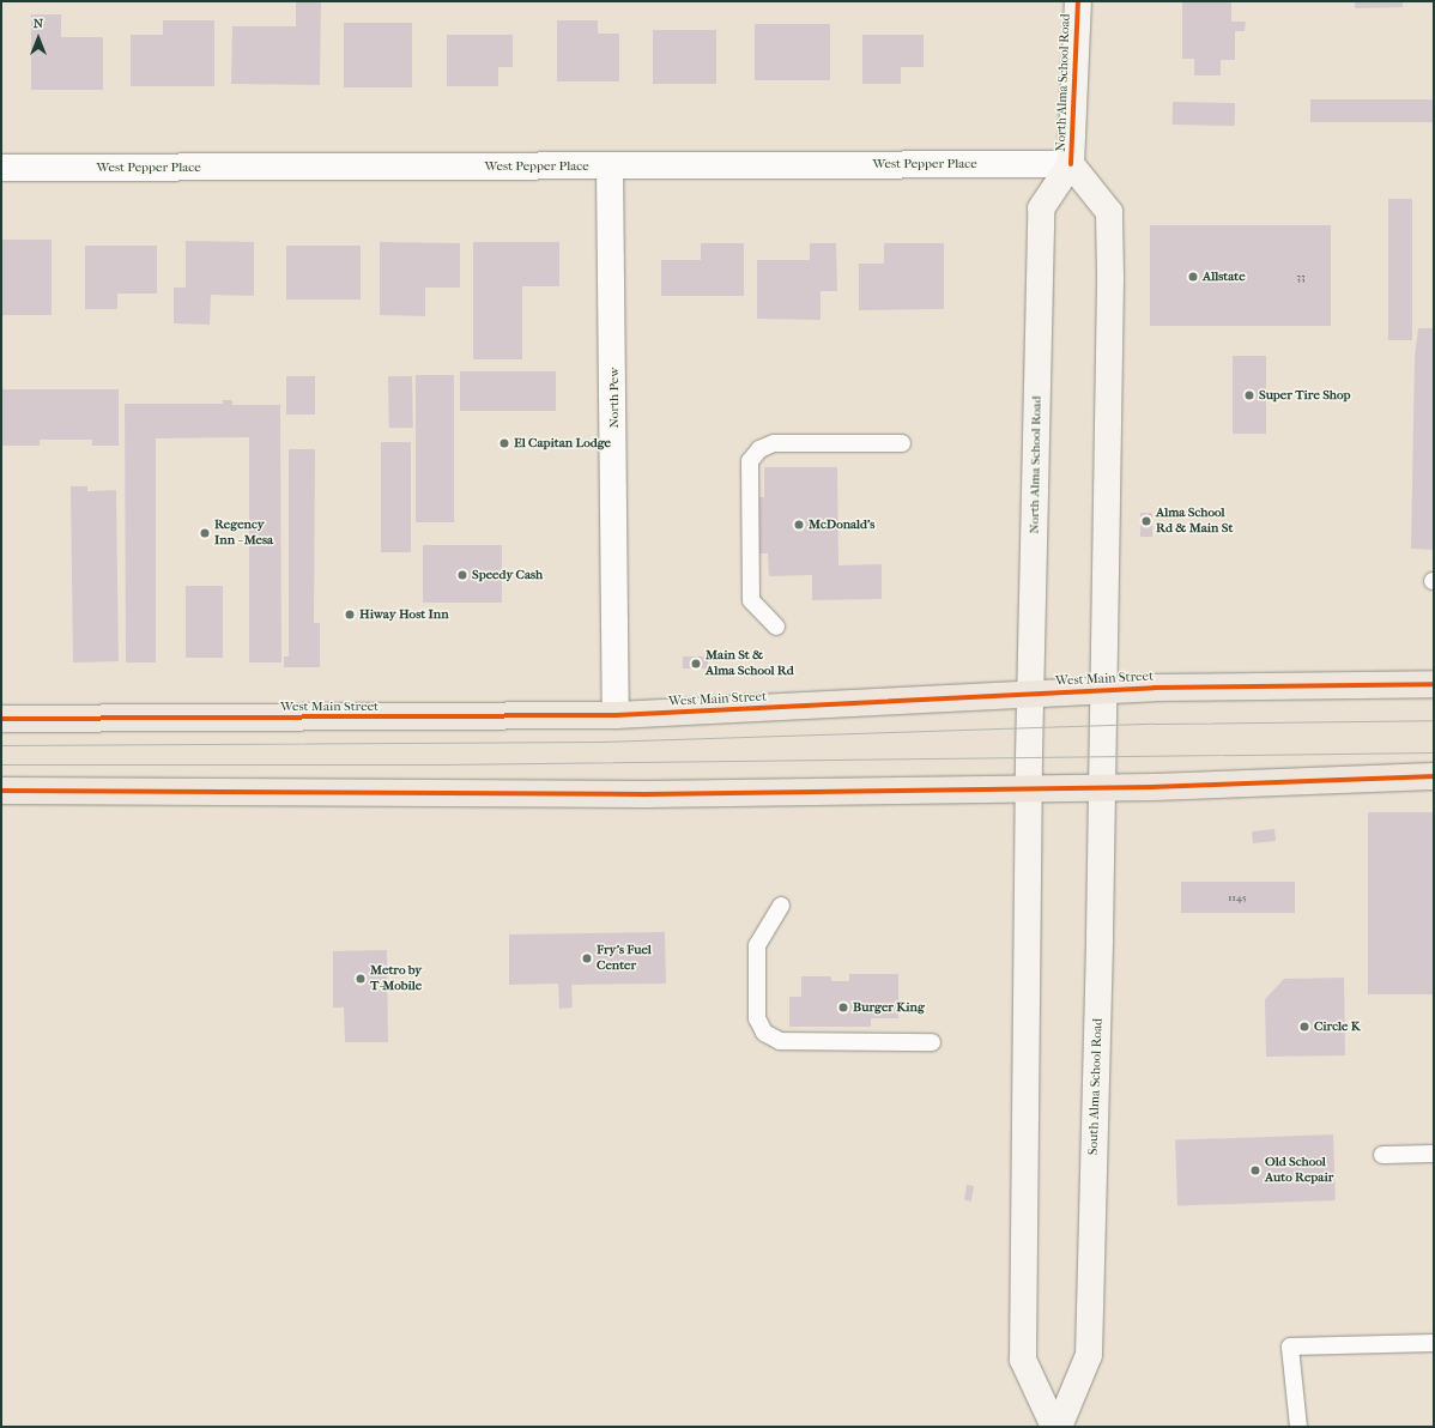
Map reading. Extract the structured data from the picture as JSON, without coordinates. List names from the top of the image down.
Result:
{
  "streets": {
    "main road": ["North Alma School Road", "West Main Street", "South Alma School Road"],
    "street": ["West Pepper Place", "North Pew"]
  },
  "crossings": [
    ["North Alma School Road", "West Pepper Place"],
    ["North Alma School Road", "West Main Street"],
    ["North Alma School Road", "South Alma School Road"],
    ["West Pepper Place", "North Pew"],
    ["North Pew", "West Main Street"]
  ],
  "places": [
    "Allstate",
    "Super Tire Shop",
    "El Capitan Lodge",
    "Alma School Rd & Main St",
    "McDonald's",
    "Regency Inn - Mesa",
    "Speedy Cash",
    "Hiway Host Inn",
    "Main St & Alma School Rd",
    "Fry's Fuel Center",
    "Metro by T-Mobile",
    "Burger King",
    "Circle K",
    "Old School Auto Repair"
  ],
  "house_numbers": ["33", "1145"],
  "north": "top"
}
